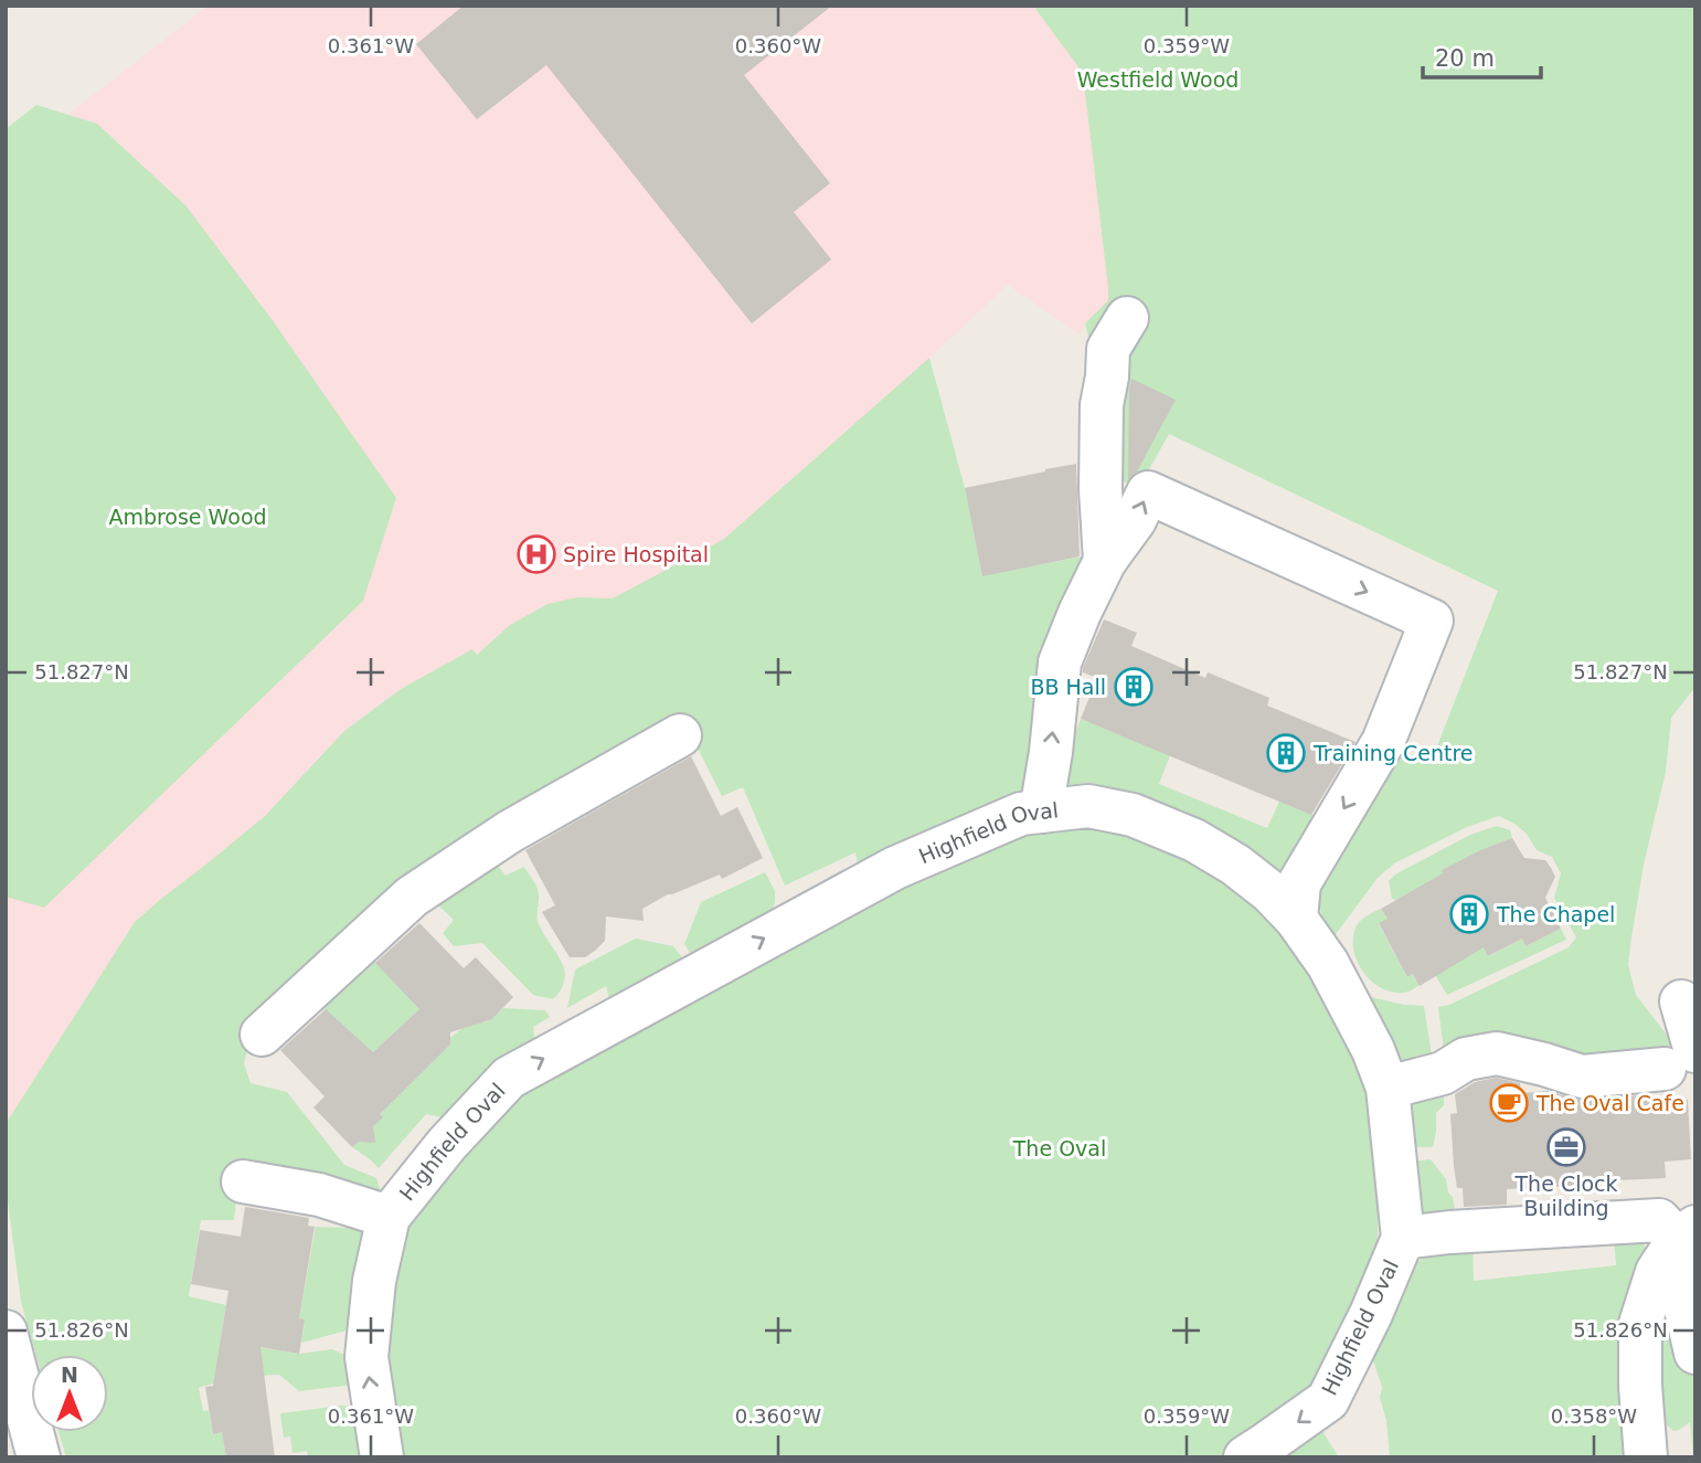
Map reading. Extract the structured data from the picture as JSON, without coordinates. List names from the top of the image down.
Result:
{
  "streets": {
    "street": ["Highfield Oval"]
  },
  "parks": ["Westfield Wood", "Ambrose Wood", "The Oval"],
  "places": {
    "hospital": ["Spire Hospital"],
    "building": ["BB Hall", "Training Centre", "The Chapel"],
    "cafe": ["The Oval Cafe"],
    "office": ["The Clock Building"]
  },
  "scale_bar": "20 m",
  "north": "top",
  "coordinates": [
    "0.361°W",
    "0.360°W",
    "0.359°W",
    "51.827°N",
    "51.826°N",
    "0.358°W"
  ]
}
